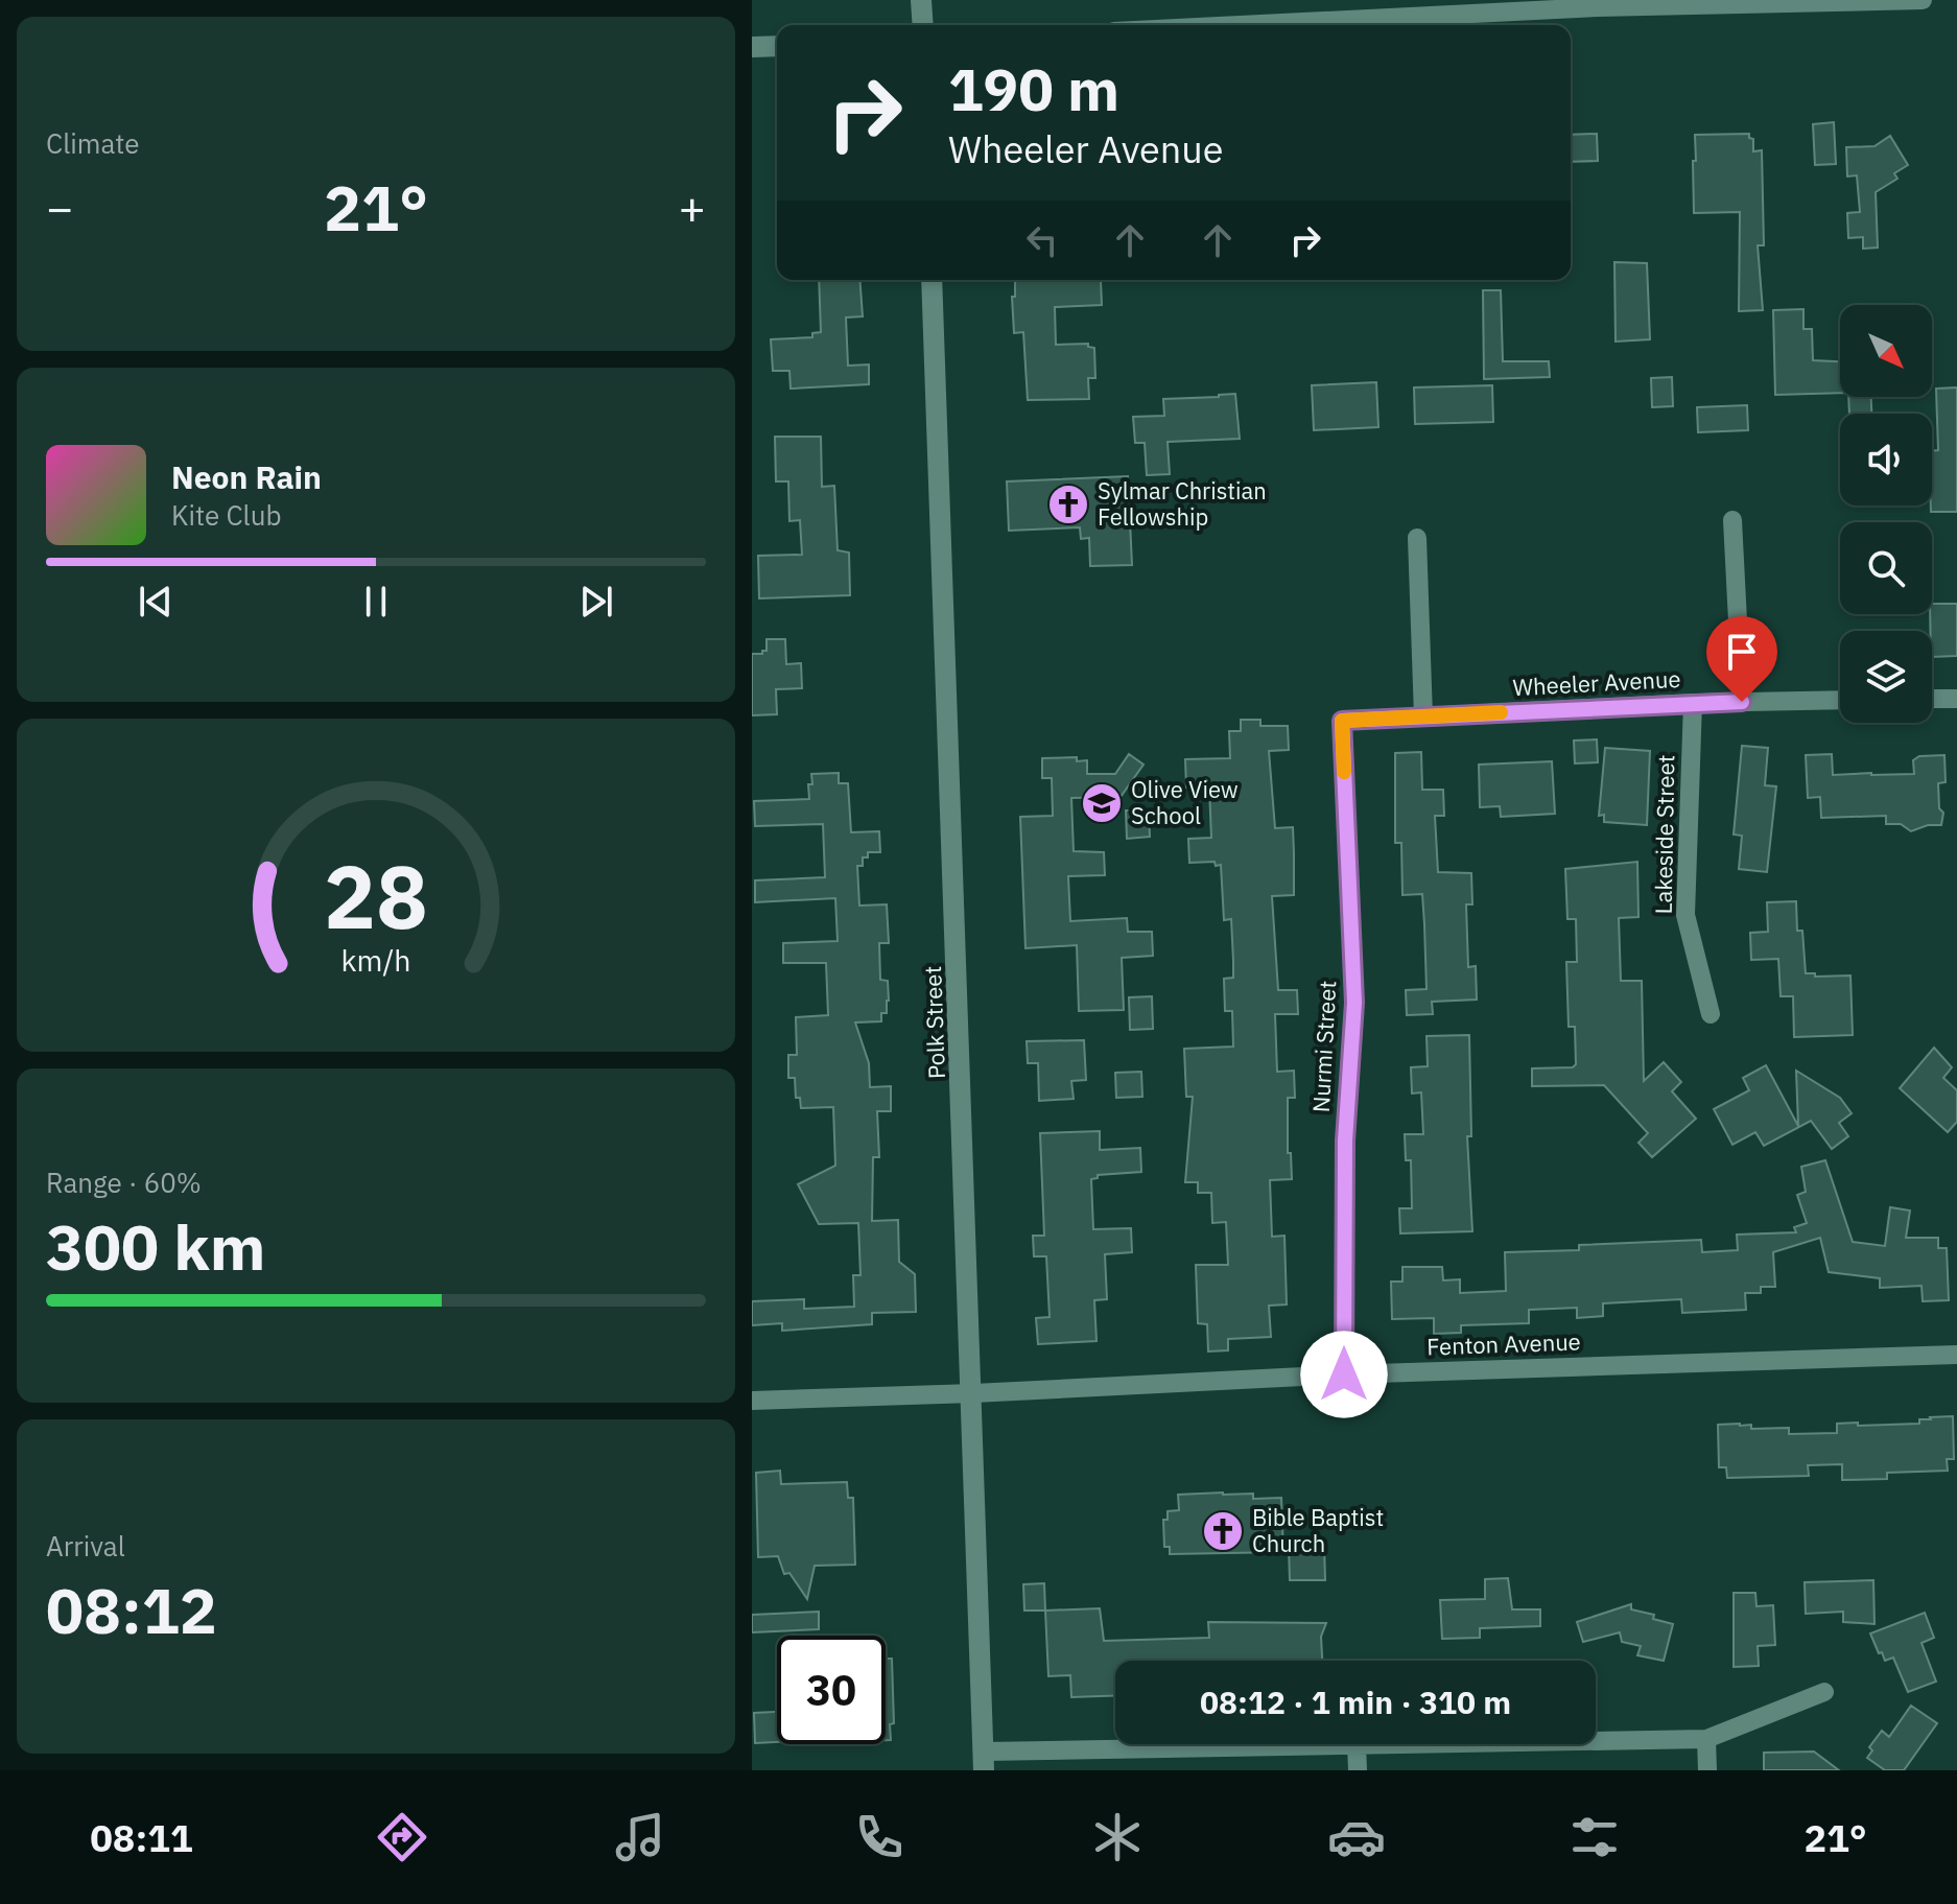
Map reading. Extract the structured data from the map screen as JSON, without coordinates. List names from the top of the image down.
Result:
{
  "streets": {
    "street": [
      "Wheeler Avenue",
      "Lakeside Street",
      "Polk Street",
      "Nurmi Street",
      "Fenton Avenue"
    ]
  },
  "crossings": [
    ["Wheeler Avenue", "Lakeside Street"],
    ["Wheeler Avenue", "Nurmi Street"],
    ["Polk Street", "Fenton Avenue"],
    ["Nurmi Street", "Fenton Avenue"]
  ],
  "places": {
    "church": ["Sylmar Christian Fellowship", "Bible Baptist Church"],
    "school or university": ["Olive View School"]
  },
  "north": "bottom right",
  "page": {
    "tile": [
      "Climate",
      ["Range · 60%", "300 km"],
      ["Arrival", "08:12"]
    ],
    "turn": ["190 m", "Wheeler Avenue"],
    "heat": ["−", "21°", "+"],
    "song": ["Neon Rain", "Kite Club"],
    "limit": "30",
    "trip": "08:12 · 1 min · 310 m",
    "tabs": ["08:11", "21°"],
    "gauge": ["28", "km/h"]
  }
}
